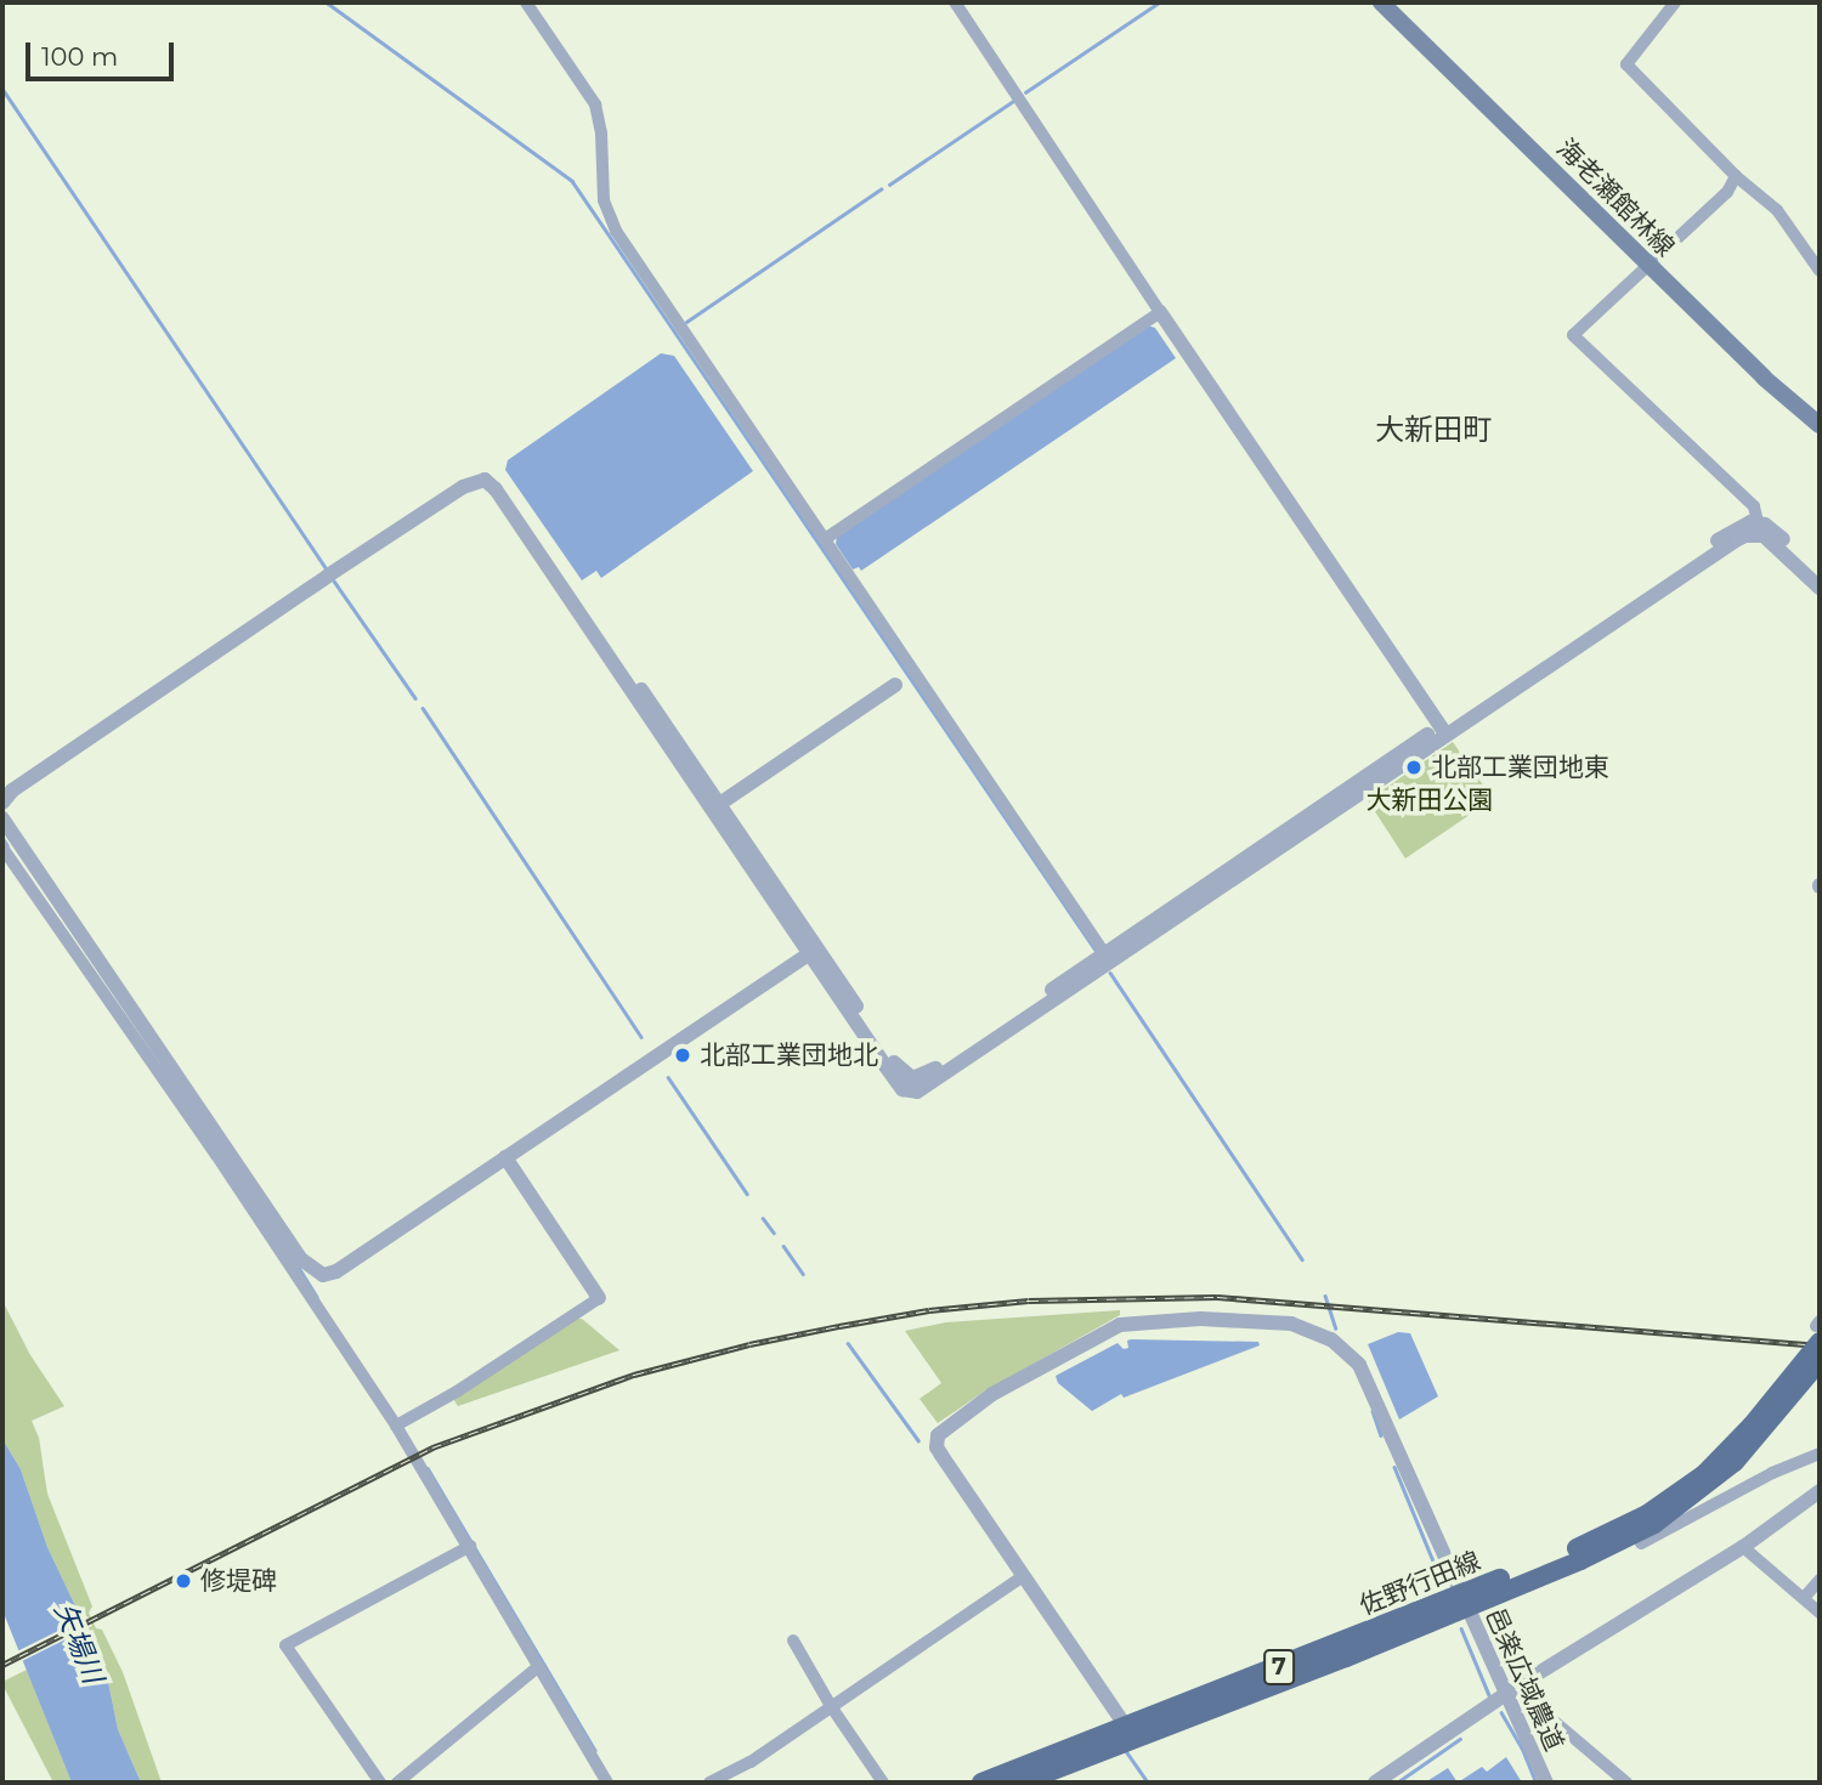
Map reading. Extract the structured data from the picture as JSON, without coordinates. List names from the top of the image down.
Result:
{
  "streets": {
    "main road": ["海老瀬館林線", "佐野行田線", "7"],
    "street": ["邑楽広域農道"]
  },
  "crossings": [
    ["佐野行田線", "邑楽広域農道"]
  ],
  "districts": ["大新田町"],
  "water": ["矢場川"],
  "parks": ["大新田公園"],
  "places": ["北部工業団地東", "北部工業団地北", "修堤碑"],
  "scale_bar": "100 m"
}
